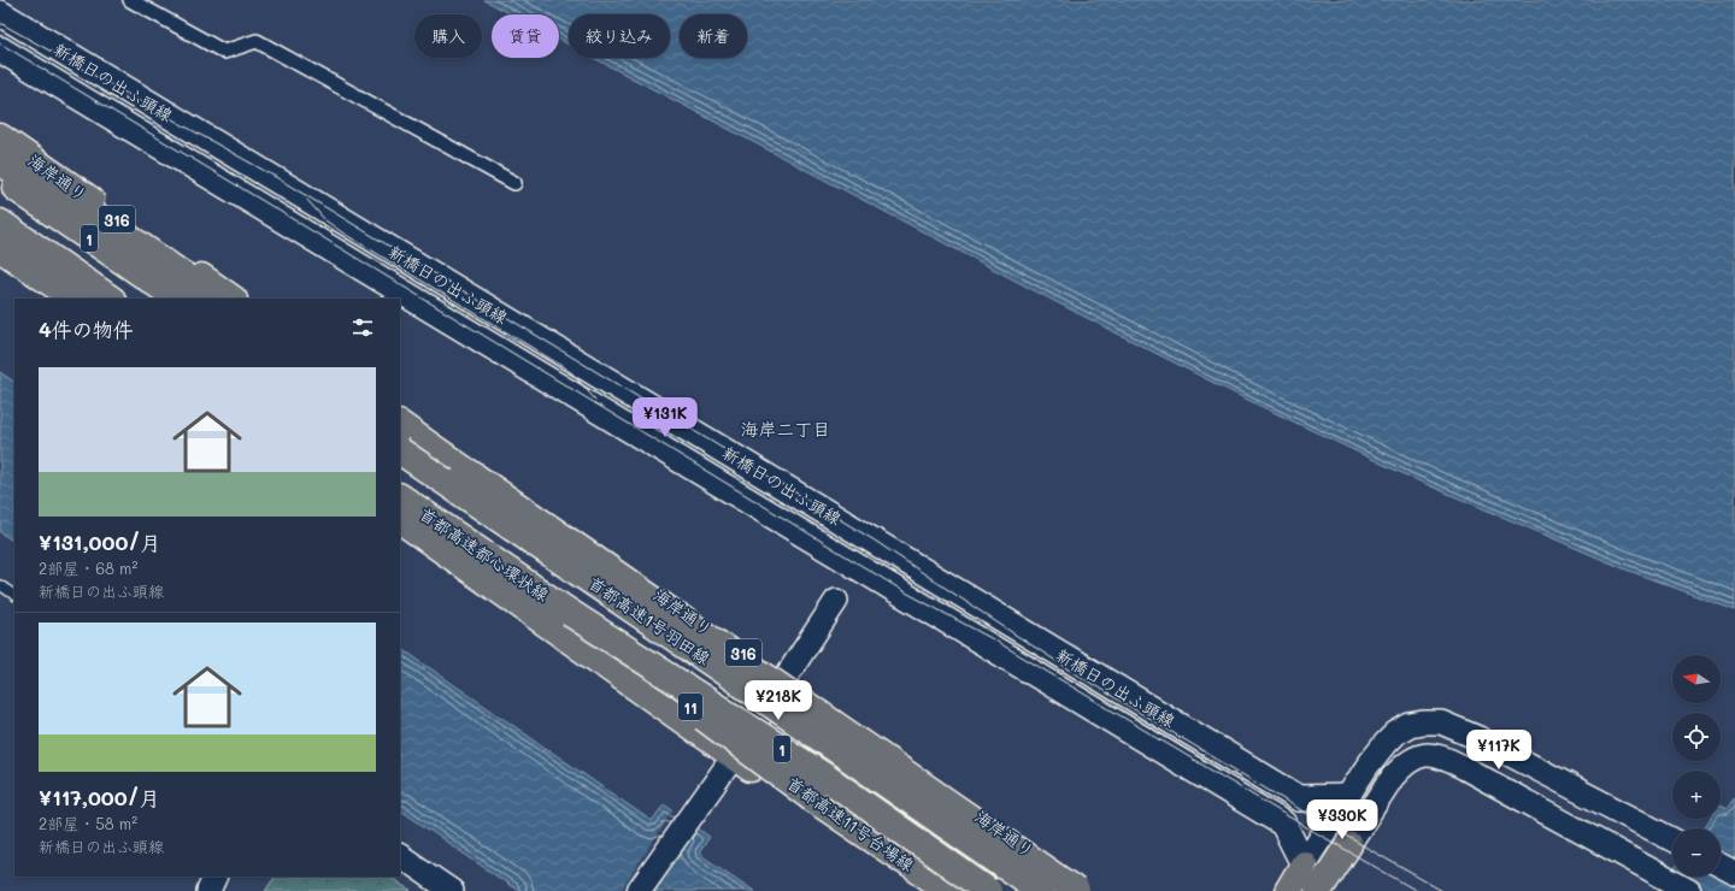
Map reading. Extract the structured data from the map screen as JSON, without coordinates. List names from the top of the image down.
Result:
{
  "streets": {
    "main road": [
      "新橋日の出ふ頭線",
      "海岸通り",
      "316",
      "1",
      "首都高速都心環状線",
      "首都高速1号羽田線",
      "11",
      "首都高速11号台場線"
    ]
  },
  "crossings": [
    ["首都高速都心環状線", "首都高速1号羽田線"],
    ["首都高速都心環状線", "首都高速11号台場線"],
    ["首都高速1号羽田線", "首都高速11号台場線"]
  ],
  "districts": ["海岸二丁目"],
  "north": "left",
  "page": {
    "chip": [
      "購入",
      "賃貸",
      "絞り込み",
      "新着"
    ],
    "heading": "4件の物件",
    "list": [
      {
        "name": "¥131,000/月",
        "note": "2部屋 · 68 m² · 新橋日の出ふ頭線"
      },
      {
        "name": "¥117,000/月",
        "note": "2部屋 · 58 m² · 新橋日の出ふ頭線"
      }
    ],
    "price": [
      "¥131K",
      "¥218K",
      "¥117K",
      "¥330K"
    ],
    "map_buttons": ["+", "−"]
  }
}
